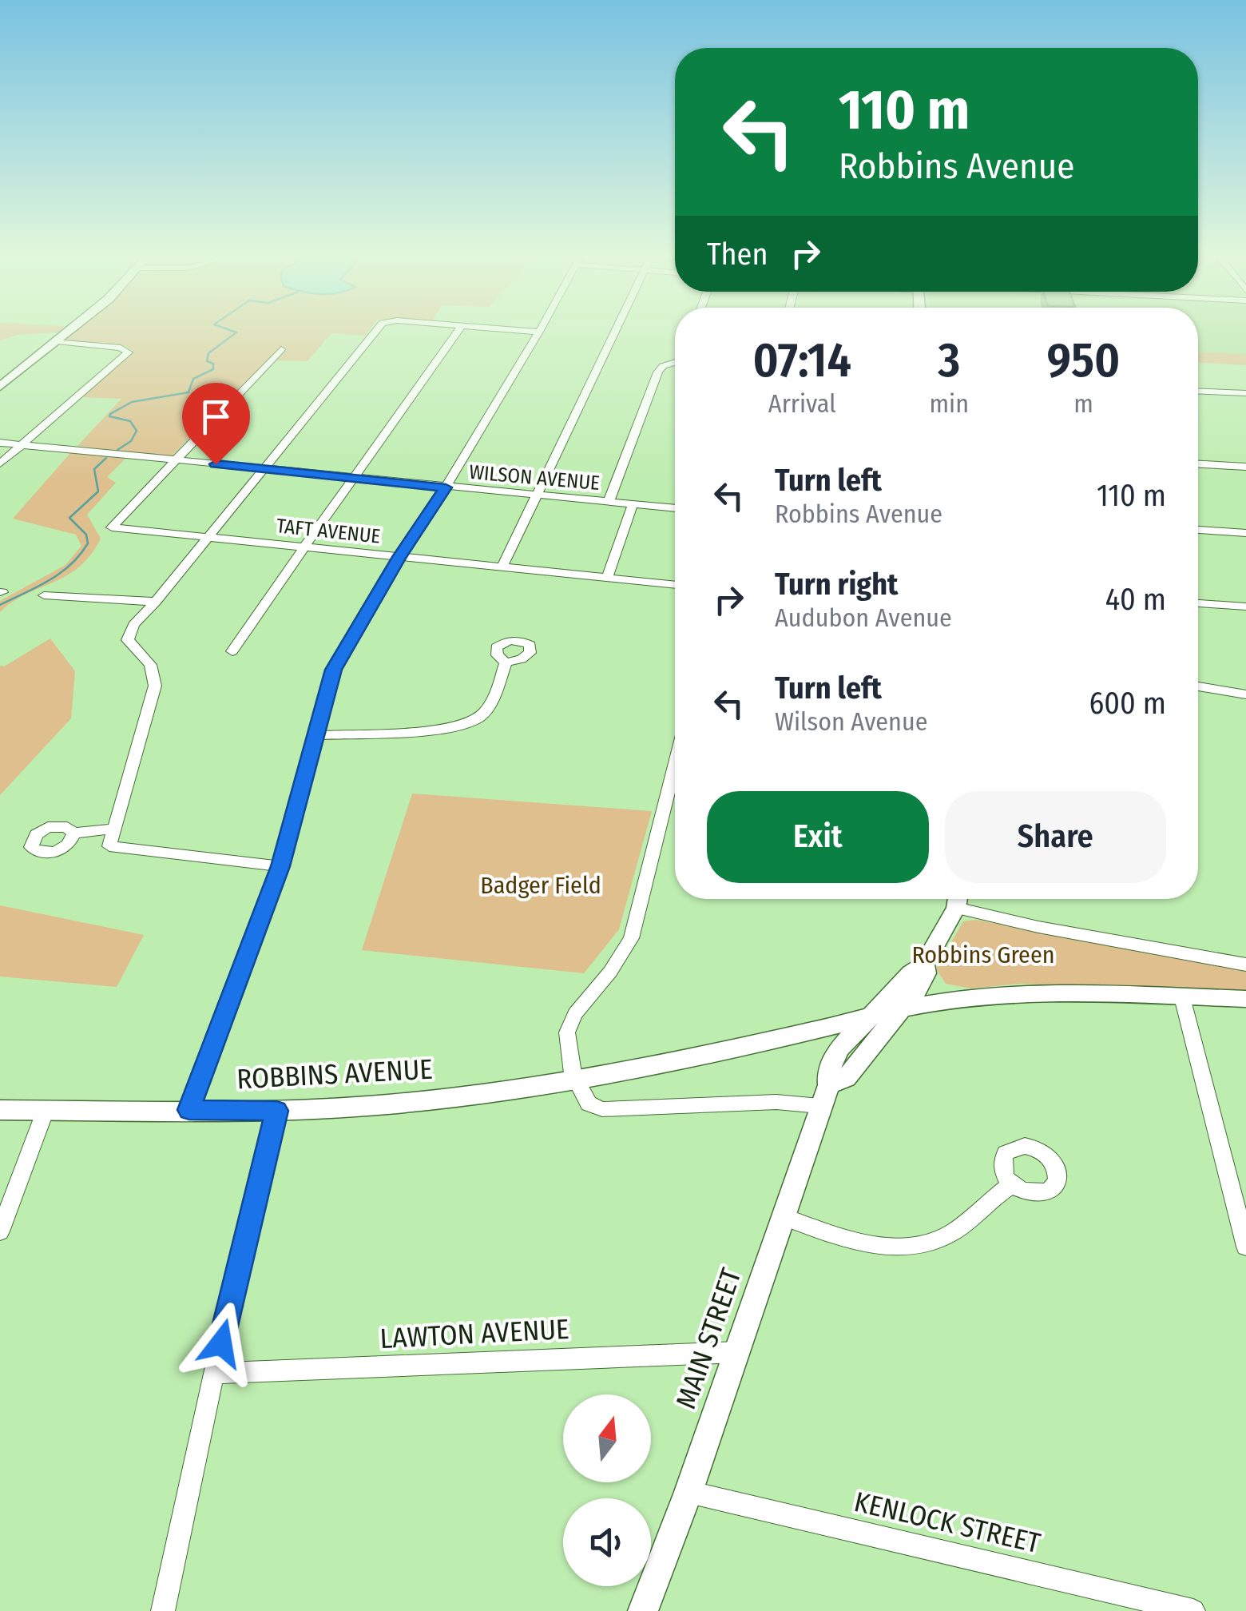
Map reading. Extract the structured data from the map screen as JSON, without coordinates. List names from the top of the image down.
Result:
{
  "streets": {
    "main road": ["ROBBINS AVENUE", "MAIN STREET"],
    "street": [
      "WILSON AVENUE",
      "TAFT AVENUE",
      "LAWTON AVENUE",
      "KENLOCK STREET"
    ]
  },
  "crossings": [
    ["WILSON AVENUE", "TAFT AVENUE"],
    ["ROBBINS AVENUE", "MAIN STREET"],
    ["LAWTON AVENUE", "MAIN STREET"],
    ["MAIN STREET", "KENLOCK STREET"]
  ],
  "parks": ["Badger Field", "Robbins Green"],
  "north": "top",
  "page": {
    "turn": ["110 m", "Robbins Avenue"],
    "then": "Then",
    "eta": [
      "07:14",
      "Arrival",
      "3",
      "min",
      "950",
      "m"
    ],
    "list": [
      {
        "name": "Turn left",
        "note": "Robbins Avenue",
        "value": "110 m"
      },
      {
        "name": "Turn right",
        "note": "Audubon Avenue",
        "value": "40 m"
      },
      {
        "name": "Turn left",
        "note": "Wilson Avenue",
        "value": "600 m"
      }
    ],
    "buttons": ["Exit", "Share"]
  }
}
